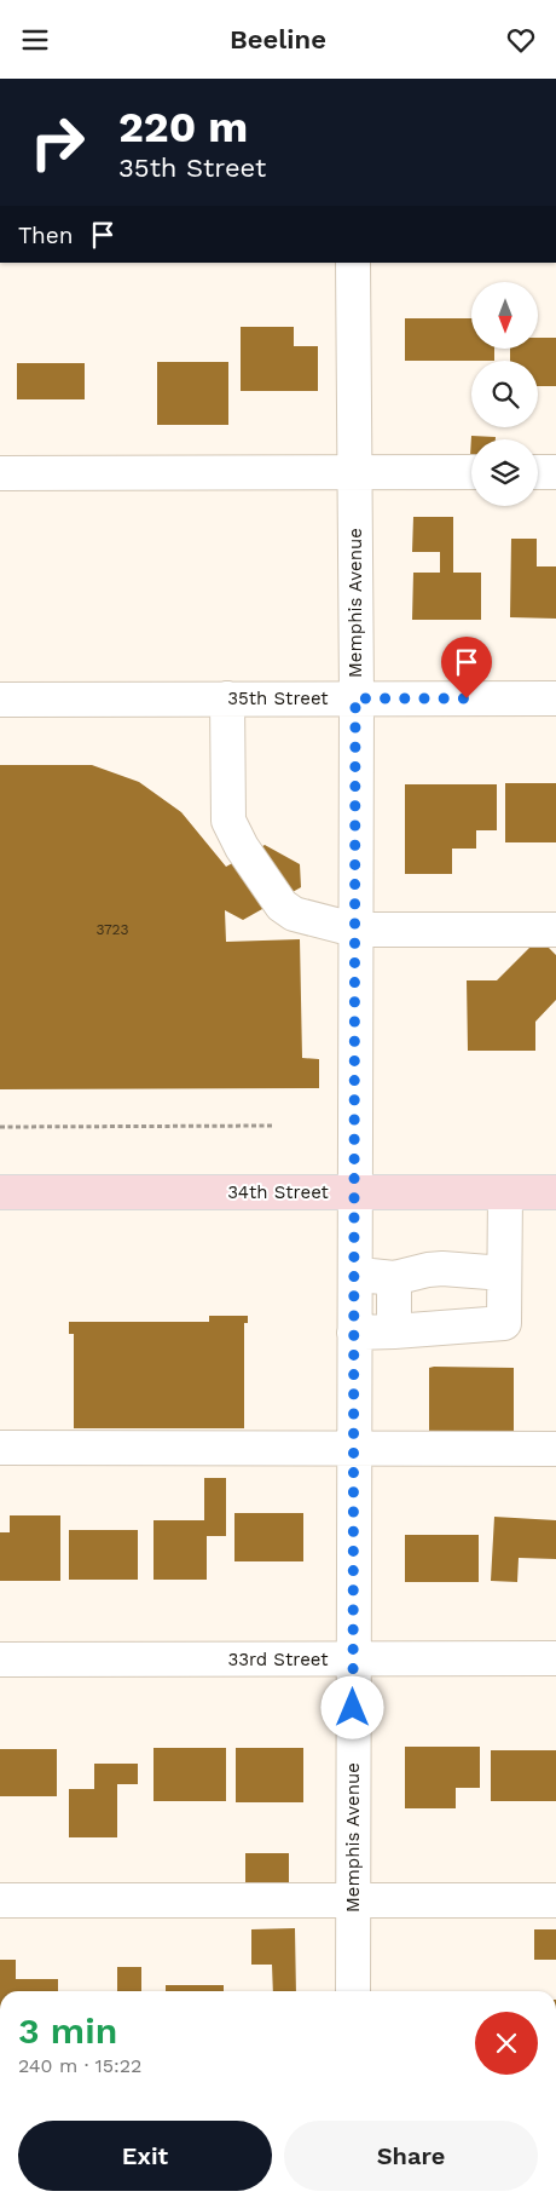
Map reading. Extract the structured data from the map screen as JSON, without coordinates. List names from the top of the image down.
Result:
{
  "streets": {
    "main road": ["34th Street"],
    "street": ["Memphis Avenue", "35th Street", "33rd Street"]
  },
  "crossings": [
    ["Memphis Avenue", "35th Street"],
    ["Memphis Avenue", "34th Street"],
    ["Memphis Avenue", "33rd Street"]
  ],
  "house_numbers": ["3723"],
  "north": "bottom",
  "page": {
    "header": "Beeline",
    "turn": ["220 m", "35th Street"],
    "then": "Then",
    "heading": ["3 min", "240 m · 15:22"],
    "buttons": ["Exit", "Share"]
  }
}
